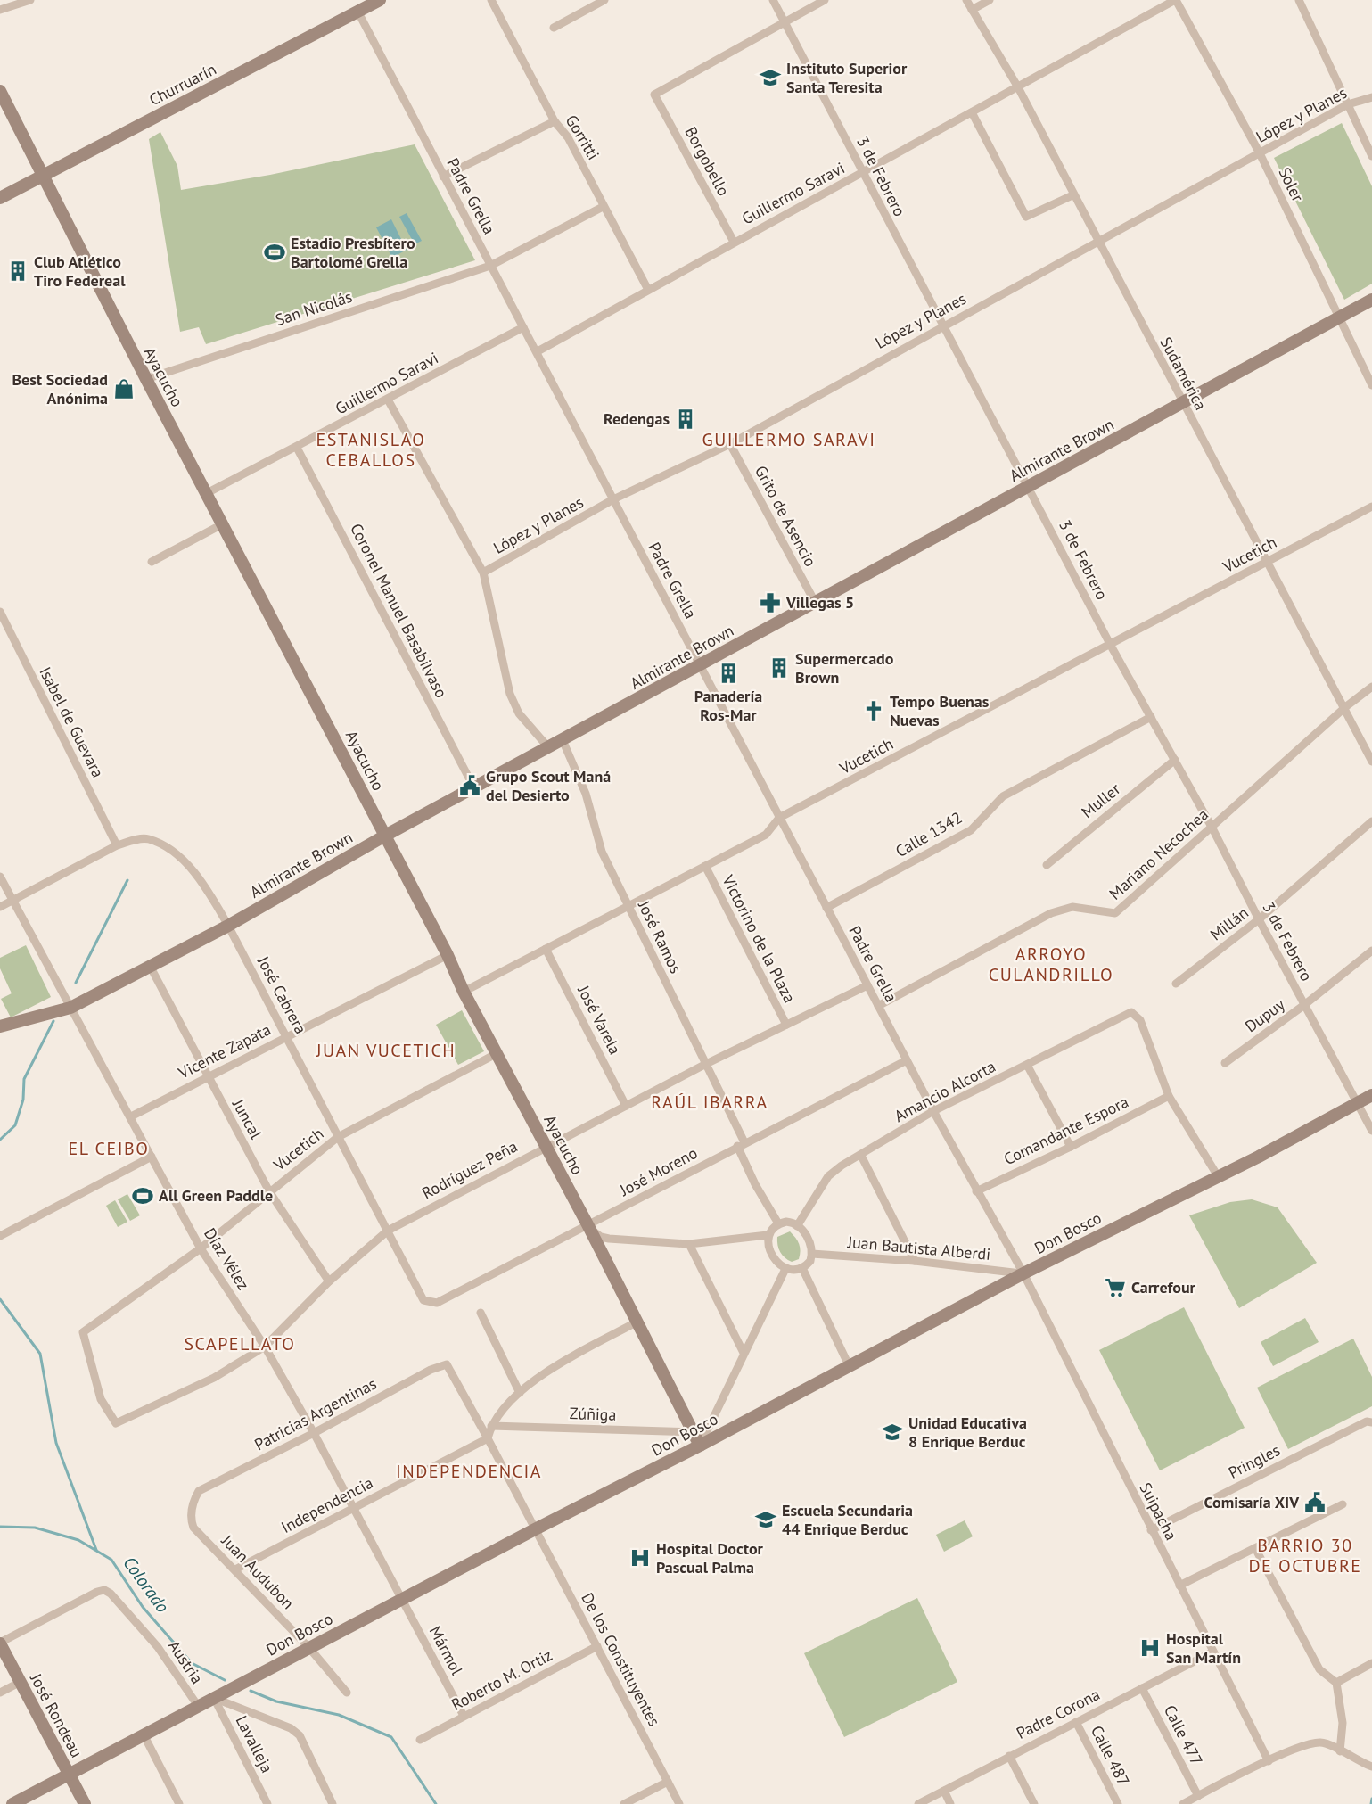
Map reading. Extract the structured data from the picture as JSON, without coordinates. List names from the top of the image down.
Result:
{
  "streets": {
    "main road": [
      "Churruarín",
      "Ayacucho",
      "Almirante Brown",
      "Don Bosco",
      "José Rondeau"
    ],
    "street": [
      "López y Planes",
      "Gorritti",
      "Borgobello",
      "3 de Febrero",
      "Soler",
      "Guillermo Saravi",
      "Padre Grella",
      "San Nicolás",
      "Sudamérica",
      "Grito de Asencio",
      "Vucetich",
      "Coronel Manuel Basabilvaso",
      "Isabel de Guevara",
      "Muller",
      "Calle 1342",
      "Mariano Necochea",
      "Millán",
      "José Ramos",
      "Victorino de la Plaza",
      "José Cabrera",
      "Dupuy",
      "José Varela",
      "Vicente Zapata",
      "Amancio Alcorta",
      "Juncal",
      "Comandante Espora",
      "Rodríguez Peña",
      "José Moreno",
      "Juan Bautista Alberdi",
      "Díaz Vélez",
      "Patricias Argentinas",
      "Zúñiga",
      "Pringles",
      "Independencia",
      "Suipacha",
      "Juan Audubon",
      "Mármol",
      "De los Constituyentes",
      "Austria",
      "Roberto M. Ortiz",
      "Padre Corona",
      "Calle 477",
      "Lavalleja",
      "Calle 487"
    ]
  },
  "crossings": [
    ["Churruarín", "Padre Grella"],
    ["Churruarín", "Ayacucho"],
    ["López y Planes", "3 de Febrero"],
    ["López y Planes", "Soler"],
    ["López y Planes", "Padre Grella"],
    ["López y Planes", "Sudamérica"],
    ["López y Planes", "Grito de Asencio"],
    ["Gorritti", "Guillermo Saravi"],
    ["Gorritti", "San Nicolás"],
    ["Borgobello", "3 de Febrero"],
    ["Borgobello", "Guillermo Saravi"],
    ["3 de Febrero", "Guillermo Saravi"],
    ["3 de Febrero", "Almirante Brown"],
    ["3 de Febrero", "Vucetich"],
    ["3 de Febrero", "Muller"],
    ["3 de Febrero", "Calle 1342"],
    ["3 de Febrero", "Mariano Necochea"],
    ["3 de Febrero", "Millán"],
    ["3 de Febrero", "Dupuy"],
    ["3 de Febrero", "Don Bosco"],
    ["Soler", "Guillermo Saravi"],
    ["Soler", "Almirante Brown"],
    ["Guillermo Saravi", "Padre Grella"],
    ["Guillermo Saravi", "Sudamérica"],
    ["Guillermo Saravi", "Ayacucho"],
    ["Guillermo Saravi", "Coronel Manuel Basabilvaso"],
    ["Padre Grella", "San Nicolás"],
    ["Padre Grella", "Almirante Brown"],
    ["Padre Grella", "Vucetich"],
    ["Padre Grella", "Calle 1342"],
    ["Padre Grella", "Mariano Necochea"],
    ["Padre Grella", "Amancio Alcorta"],
    ["Padre Grella", "Comandante Espora"],
    ["Padre Grella", "Rodríguez Peña"],
    ["Padre Grella", "José Moreno"],
    ["Padre Grella", "Don Bosco"],
    ["Padre Grella", "Juan Bautista Alberdi"],
    ["Padre Grella", "Suipacha"],
    ["San Nicolás", "Ayacucho"],
    ["Sudamérica", "Almirante Brown"],
    ["Sudamérica", "Vucetich"],
    ["Sudamérica", "Mariano Necochea"],
    ["Ayacucho", "Almirante Brown"],
    ["Ayacucho", "Vucetich"],
    ["Ayacucho", "Vicente Zapata"],
    ["Ayacucho", "Rodríguez Peña"],
    ["Ayacucho", "José Moreno"],
    ["Ayacucho", "Don Bosco"],
    ["Ayacucho", "Zúñiga"],
    ["Almirante Brown", "Grito de Asencio"],
    ["Almirante Brown", "Coronel Manuel Basabilvaso"],
    ["Almirante Brown", "José Ramos"],
    ["Almirante Brown", "José Cabrera"],
    ["Almirante Brown", "Juncal"],
    ["Almirante Brown", "Díaz Vélez"],
    ["Vucetich", "José Ramos"],
    ["Vucetich", "Victorino de la Plaza"],
    ["Vucetich", "José Cabrera"],
    ["Vucetich", "José Varela"],
    ["Vucetich", "Juncal"],
    ["Vucetich", "Rodríguez Peña"],
    ["Vucetich", "Díaz Vélez"],
    ["Isabel de Guevara", "José Cabrera"],
    ["José Ramos", "Amancio Alcorta"],
    ["José Ramos", "Rodríguez Peña"],
    ["José Ramos", "José Moreno"],
    ["José Ramos", "Juan Bautista Alberdi"],
    ["Victorino de la Plaza", "Rodríguez Peña"],
    ["José Cabrera", "Vicente Zapata"],
    ["José Cabrera", "Rodríguez Peña"],
    ["José Cabrera", "José Moreno"],
    ["José Cabrera", "Díaz Vélez"],
    ["José Varela", "Rodríguez Peña"],
    ["Vicente Zapata", "Juncal"],
    ["Vicente Zapata", "Díaz Vélez"],
    ["Amancio Alcorta", "Comandante Espora"],
    ["Amancio Alcorta", "Juan Bautista Alberdi"],
    ["Juncal", "Rodríguez Peña"],
    ["Rodríguez Peña", "Díaz Vélez"],
    ["Don Bosco", "Juan Bautista Alberdi"],
    ["Don Bosco", "Díaz Vélez"],
    ["Don Bosco", "Suipacha"],
    ["Don Bosco", "Juan Audubon"],
    ["Don Bosco", "Mármol"],
    ["Don Bosco", "De los Constituyentes"],
    ["Don Bosco", "Austria"],
    ["Don Bosco", "José Rondeau"],
    ["Don Bosco", "Lavalleja"],
    ["Juan Bautista Alberdi", "Suipacha"],
    ["Díaz Vélez", "Patricias Argentinas"],
    ["Díaz Vélez", "Independencia"],
    ["Díaz Vélez", "Mármol"],
    ["Patricias Argentinas", "Independencia"],
    ["Patricias Argentinas", "Juan Audubon"],
    ["Pringles", "Suipacha"],
    ["Independencia", "Juan Audubon"],
    ["Suipacha", "Padre Corona"],
    ["Mármol", "Roberto M. Ortiz"],
    ["De los Constituyentes", "Roberto M. Ortiz"],
    ["Austria", "José Rondeau"],
    ["Padre Corona", "Calle 477"],
    ["Padre Corona", "Calle 487"]
  ],
  "districts": [
    "ESTANISLAO CEBALLOS",
    "GUILLERMO SARAVI",
    "ARROYO CULANDRILLO",
    "JUAN VUCETICH",
    "RAÚL IBARRA",
    "EL CEIBO",
    "SCAPELLATO",
    "INDEPENDENCIA",
    "BARRIO 30 DE OCTUBRE"
  ],
  "water": ["Colorado"],
  "places": {
    "school or university": ["Instituto Superior Santa Teresita", "Unidad Educativa 8 Enrique Berduc", "Escuela Secundaria 44 Enrique Berduc"],
    "sports": ["Estadio Presbítero Bartolomé Grella", "All Green Paddle"],
    "building": [
      "Club Atlético Tiro Federeal",
      "Redengas",
      "Supermercado Brown",
      "Panadería Ros-Mar"
    ],
    "shop": ["Best Sociedad Anónima"],
    "pharmacy": ["Villegas 5"],
    "church": ["Tempo Buenas Nuevas"],
    "public building": ["Grupo Scout Maná del Desierto", "Comisaría XIV"],
    "supermarket": ["Carrefour"],
    "hospital": ["Hospital Doctor Pascual Palma", "Hospital San Martín"]
  }
}
